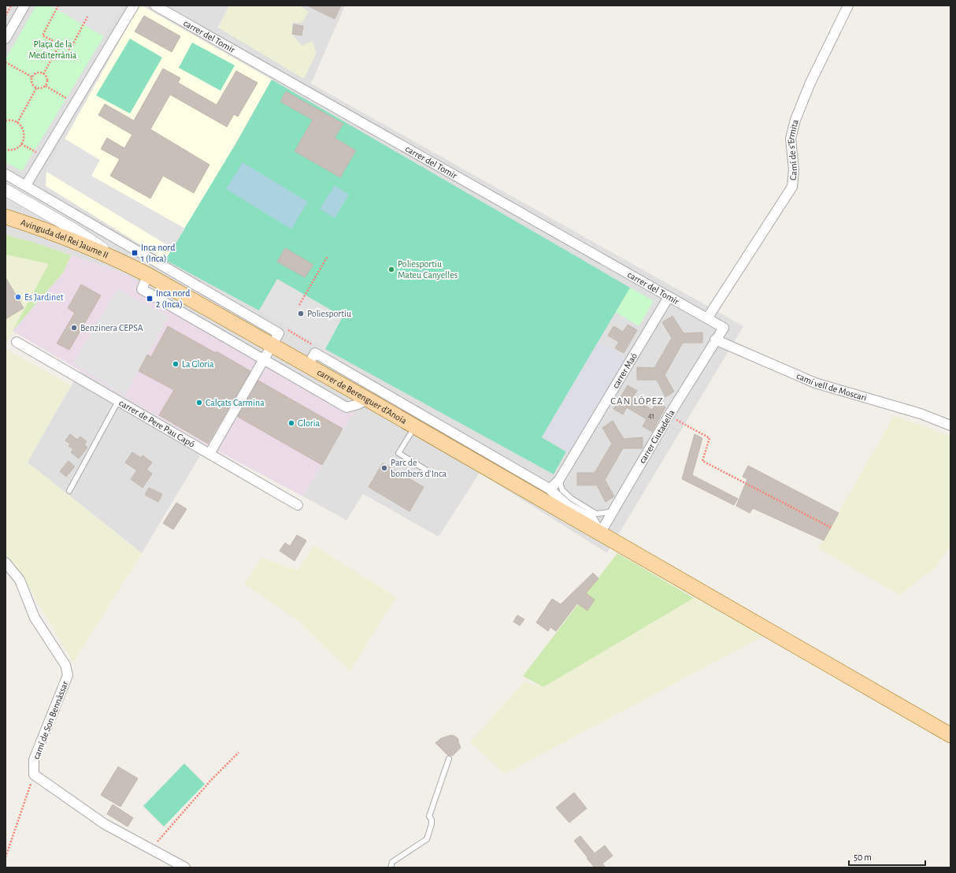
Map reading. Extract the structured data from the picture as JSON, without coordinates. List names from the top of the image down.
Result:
{
  "streets": {
    "main road": ["Avinguda del Rei Jaume II", "carrer de Berenguer d'Anoia"],
    "street": [
      "carrer del Tomir",
      "Camí de s'Ermita",
      "carrer Maó",
      "camí vell de Moscari",
      "carrer de Pere Pau Capó",
      "carrer Ciutadella",
      "camí de Son Bennàssar"
    ]
  },
  "crossings": [
    ["carrer del Tomir", "Camí de s'Ermita"],
    ["carrer del Tomir", "carrer Maó"],
    ["carrer del Tomir", "camí vell de Moscari"],
    ["carrer del Tomir", "carrer Ciutadella"],
    ["Avinguda del Rei Jaume II", "carrer de Berenguer d'Anoia"],
    ["camí vell de Moscari", "carrer Ciutadella"],
    ["carrer de Berenguer d'Anoia", "carrer Ciutadella"]
  ],
  "districts": ["CAN LÓPEZ"],
  "parks": ["Plaça de la Mediterrània"],
  "places": {
    "transit": ["Inca nord 1 (Inca)", "Inca nord 2 (Inca)"],
    "other": [
      "Poliesportiu Mateu Canyelles",
      "Es Jardinet",
      "Poliesportiu",
      "Benzinera CEPSA",
      "La Gloria",
      "Calçats Carmina",
      "Gloria",
      "Parc de bombers d'Inca"
    ]
  },
  "house_numbers": ["41"],
  "scale_bar": "50 m"
}
